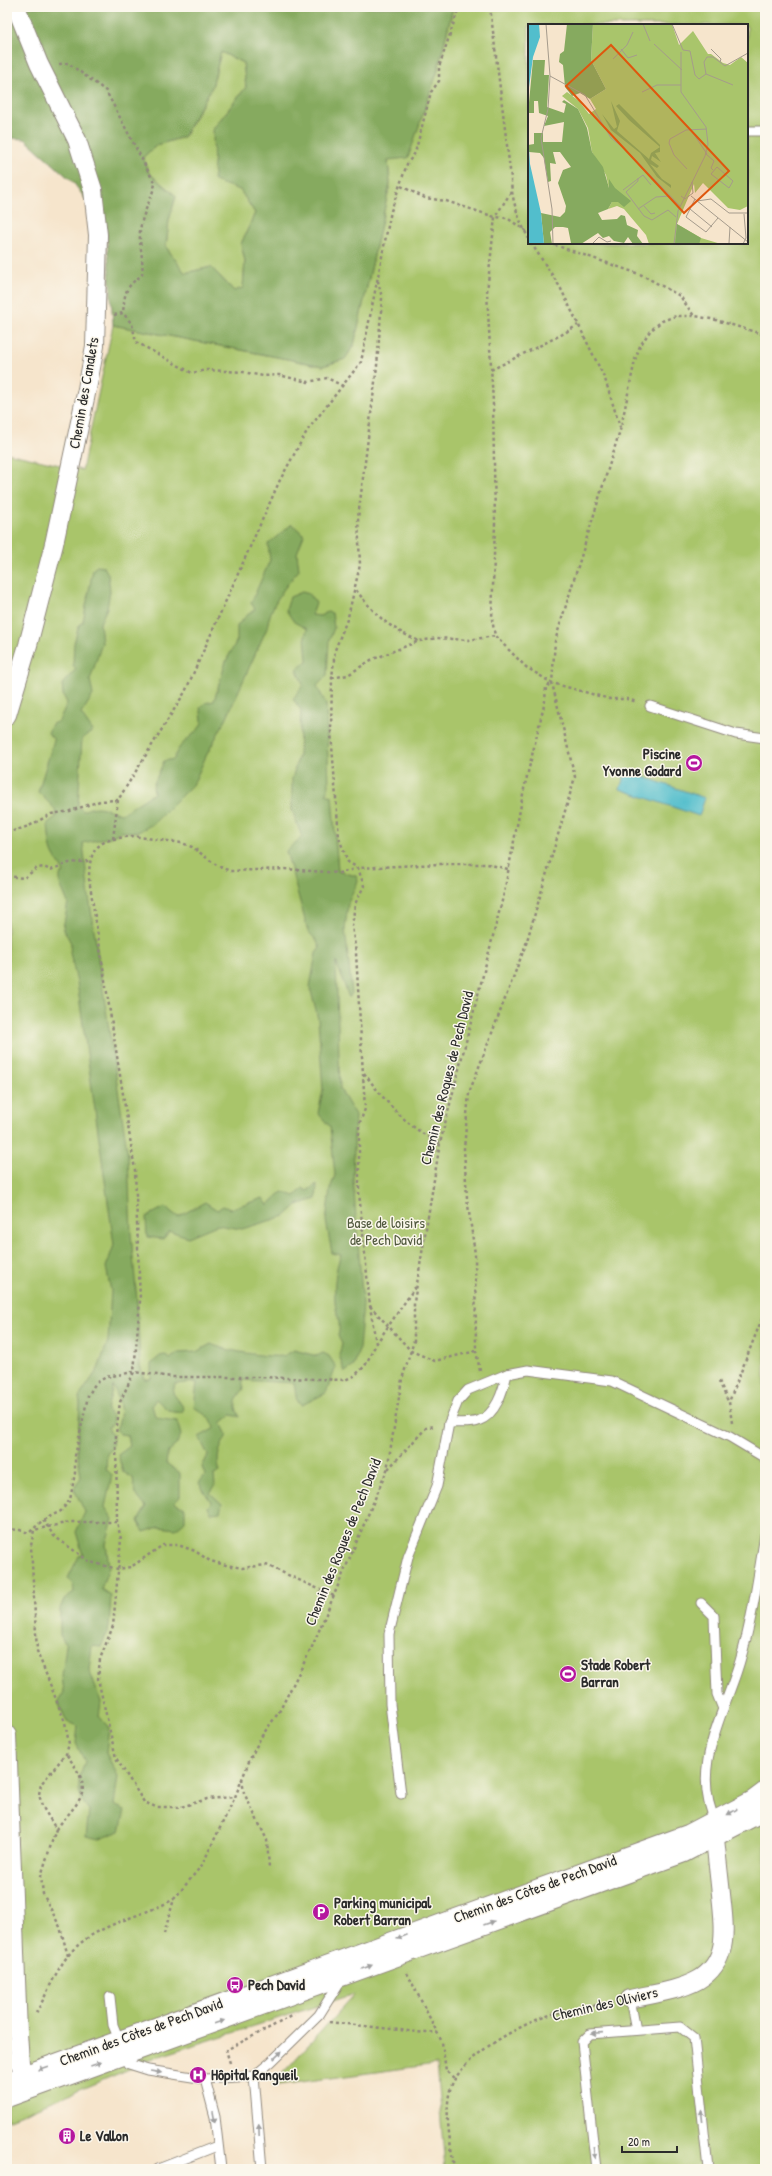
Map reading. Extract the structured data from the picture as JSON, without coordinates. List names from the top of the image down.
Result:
{
  "streets": {
    "street": ["Chemin des Canalets", "Chemin des Côtes de Pech David", "Chemin des Oliviers"],
    "path": ["Chemin des Roques de Pech David"]
  },
  "crossings": [
    ["Chemin des Côtes de Pech David", "Chemin des Oliviers"]
  ],
  "parks": ["Base de loisirs de Pech David"],
  "places": {
    "sports": ["Piscine Yvonne Godard", "Stade Robert Barran"],
    "parking": ["Parking municipal Robert Barran"],
    "bus stop": ["Pech David"],
    "hospital": ["Hôpital Rangueil"],
    "building": ["Le Vallon"]
  },
  "scale_bar": "20 m"
}
